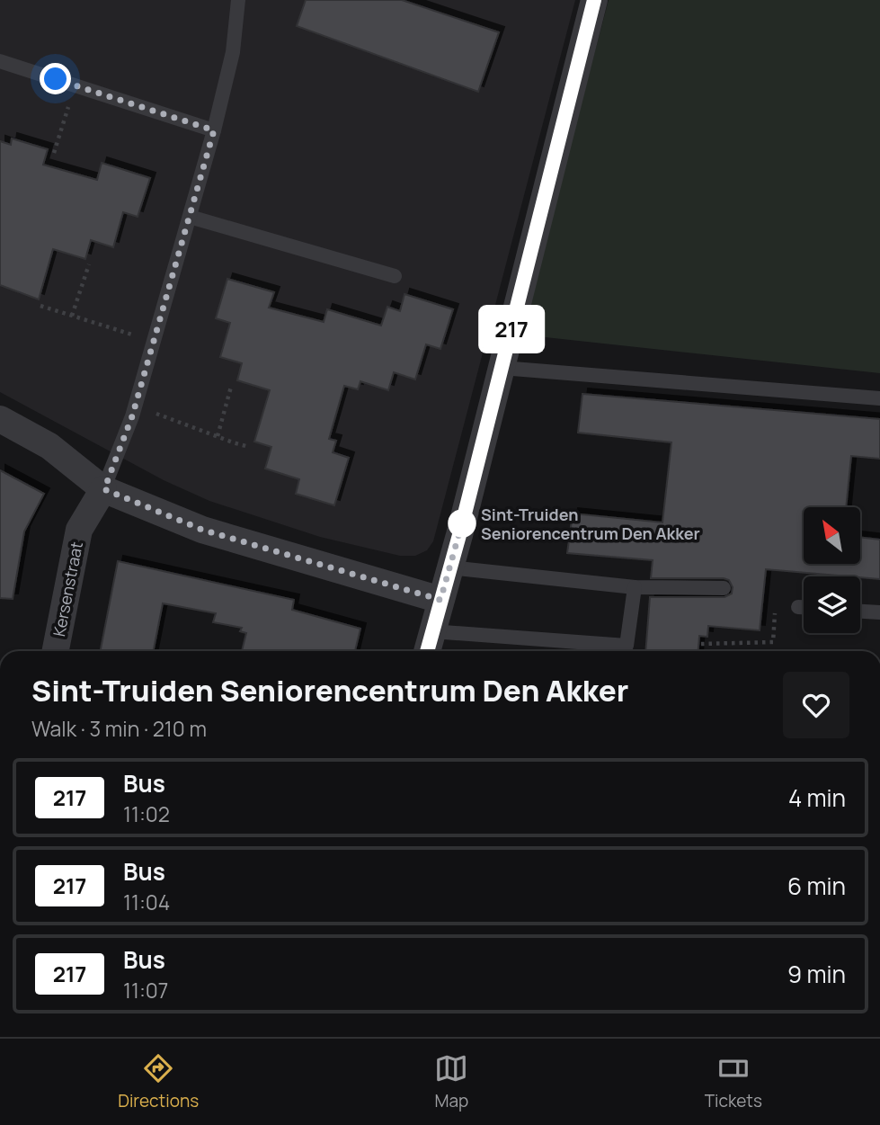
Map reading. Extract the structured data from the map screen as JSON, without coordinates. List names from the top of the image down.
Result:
{
  "streets": {
    "street": ["Kersenstraat"]
  },
  "places": ["Sint-Truiden Seniorencentrum Den Akker"],
  "lines": ["bus line 217"],
  "north": "top left",
  "page": {
    "on_map": "217",
    "heading": ["Sint-Truiden Seniorencentrum Den Akker", "Walk · 3 min · 210 m"],
    "list": [
      {
        "mark": "217",
        "name": "Bus",
        "note": "11:02",
        "value": "4 min"
      },
      {
        "mark": "217",
        "name": "Bus",
        "note": "11:04",
        "value": "6 min"
      },
      {
        "mark": "217",
        "name": "Bus",
        "note": "11:07",
        "value": "9 min"
      }
    ],
    "tabs": ["Directions", "Map", "Tickets"]
  }
}
